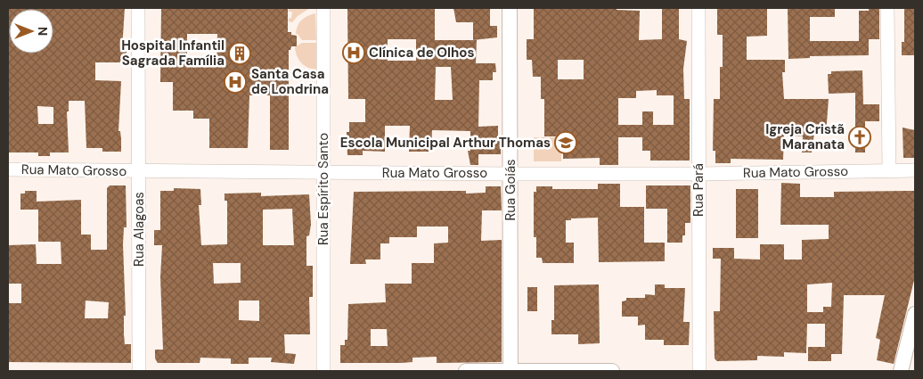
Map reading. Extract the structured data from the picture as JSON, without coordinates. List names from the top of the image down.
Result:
{
  "streets": {
    "main road": ["Rua Goiás"],
    "street": [
      "Rua Mato Grosso",
      "Rua Espírito Santo",
      "Rua Pará",
      "Rua Alagoas"
    ]
  },
  "crossings": [
    ["Rua Mato Grosso", "Rua Espírito Santo"],
    ["Rua Mato Grosso", "Rua Goiás"],
    ["Rua Mato Grosso", "Rua Pará"],
    ["Rua Mato Grosso", "Rua Alagoas"]
  ],
  "places": {
    "hospital": ["Clínica de Olhos", "Santa Casa de Londrina"],
    "building": ["Hospital Infantil Sagrada Família"],
    "church": ["Igreja Cristã Maranata"],
    "school or university": ["Escola Municipal Arthur Thomas"]
  },
  "north": "right"
}
